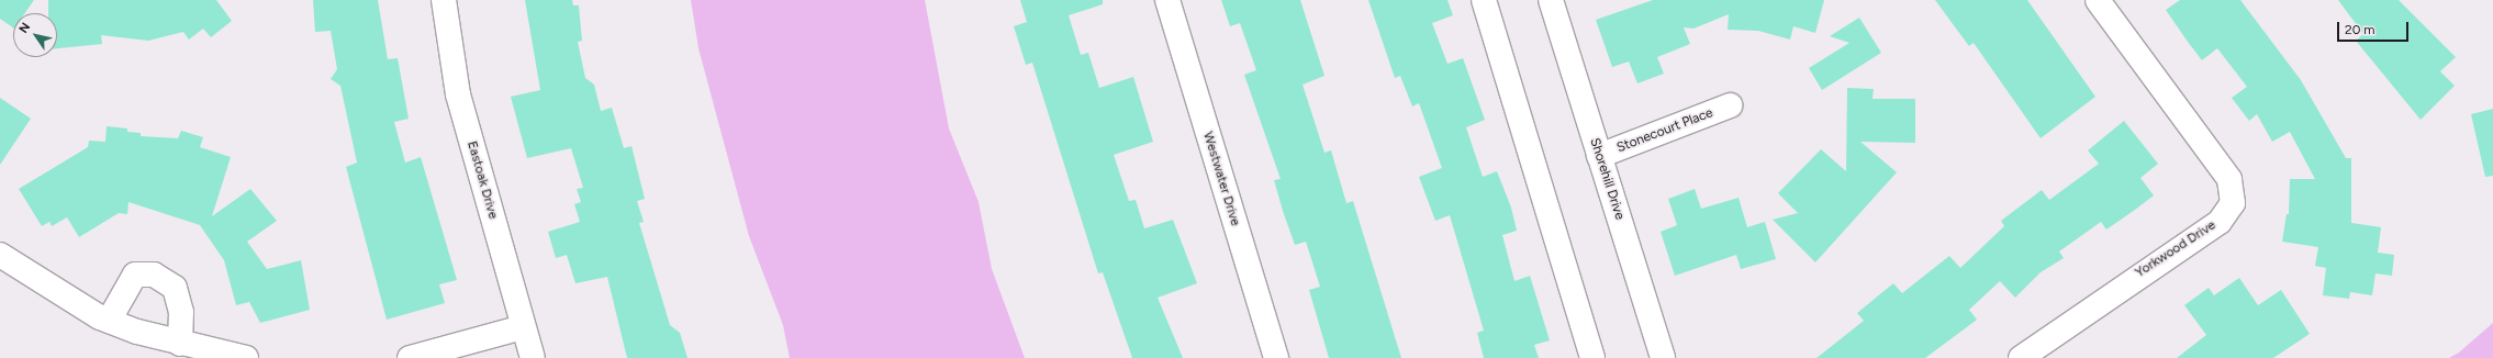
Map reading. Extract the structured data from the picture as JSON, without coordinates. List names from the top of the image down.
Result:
{
  "streets": {
    "street": [
      "Stonecourt Place",
      "Westwater Drive",
      "Shorehill Drive",
      "Eastoak Drive",
      "Yorkwood Drive"
    ]
  },
  "crossings": [
    ["Stonecourt Place", "Shorehill Drive"]
  ],
  "scale_bar": "20 m",
  "north": "top left"
}
